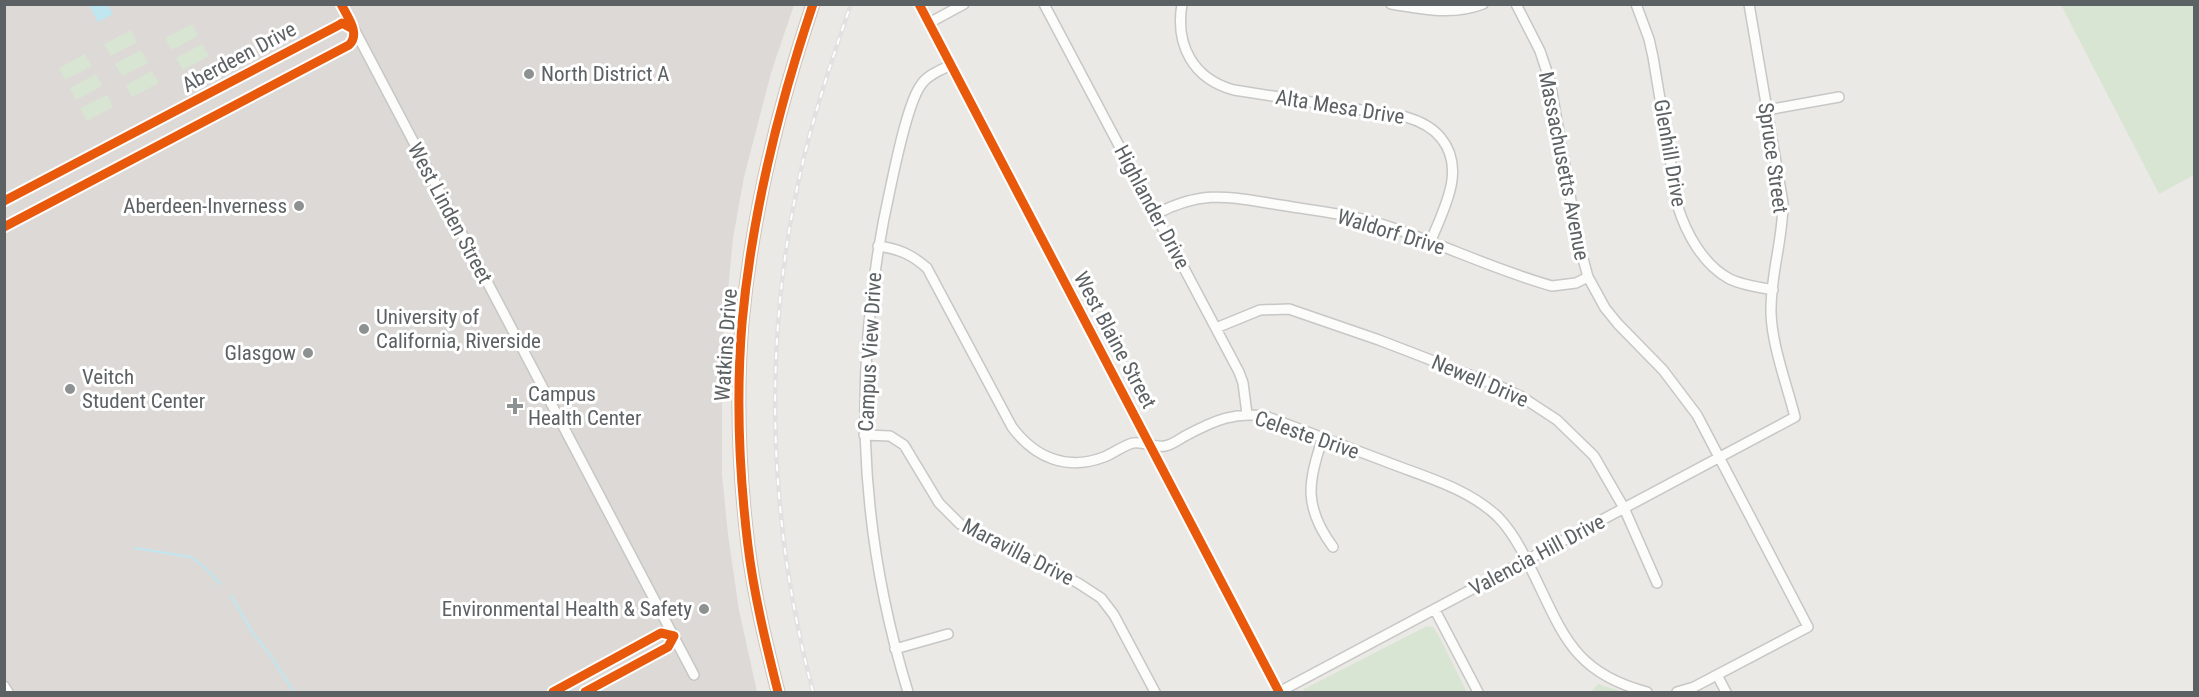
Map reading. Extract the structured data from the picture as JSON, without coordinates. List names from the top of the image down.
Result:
{
  "streets": {
    "main road": ["Watkins Drive"],
    "street": [
      "Aberdeen Drive",
      "Alta Mesa Drive",
      "Glenhill Drive",
      "Spruce Street",
      "Massachusetts Avenue",
      "Highlander Drive",
      "West Linden Street",
      "Waldorf Drive",
      "West Blaine Street",
      "Campus View Drive",
      "Newell Drive",
      "Celeste Drive",
      "Maravilla Drive",
      "Valencia Hill Drive"
    ]
  },
  "crossings": [
    ["Aberdeen Drive", "West Linden Street"],
    ["Alta Mesa Drive", "Waldorf Drive"],
    ["Glenhill Drive", "Spruce Street"],
    ["Spruce Street", "Valencia Hill Drive"],
    ["Massachusetts Avenue", "Waldorf Drive"],
    ["Massachusetts Avenue", "Valencia Hill Drive"],
    ["Highlander Drive", "Waldorf Drive"],
    ["Highlander Drive", "Newell Drive"],
    ["Highlander Drive", "Celeste Drive"],
    ["West Blaine Street", "Campus View Drive"],
    ["West Blaine Street", "Celeste Drive"],
    ["West Blaine Street", "Valencia Hill Drive"],
    ["Campus View Drive", "Celeste Drive"],
    ["Campus View Drive", "Maravilla Drive"],
    ["Newell Drive", "Valencia Hill Drive"],
    ["Celeste Drive", "Valencia Hill Drive"]
  ],
  "places": {
    "other": [
      "North District A",
      "Aberdeen-Inverness",
      "University of California, Riverside",
      "Glasgow",
      "Veitch Student Center",
      "Environmental Health & Safety"
    ],
    "health": ["Campus Health Center"]
  }
}
